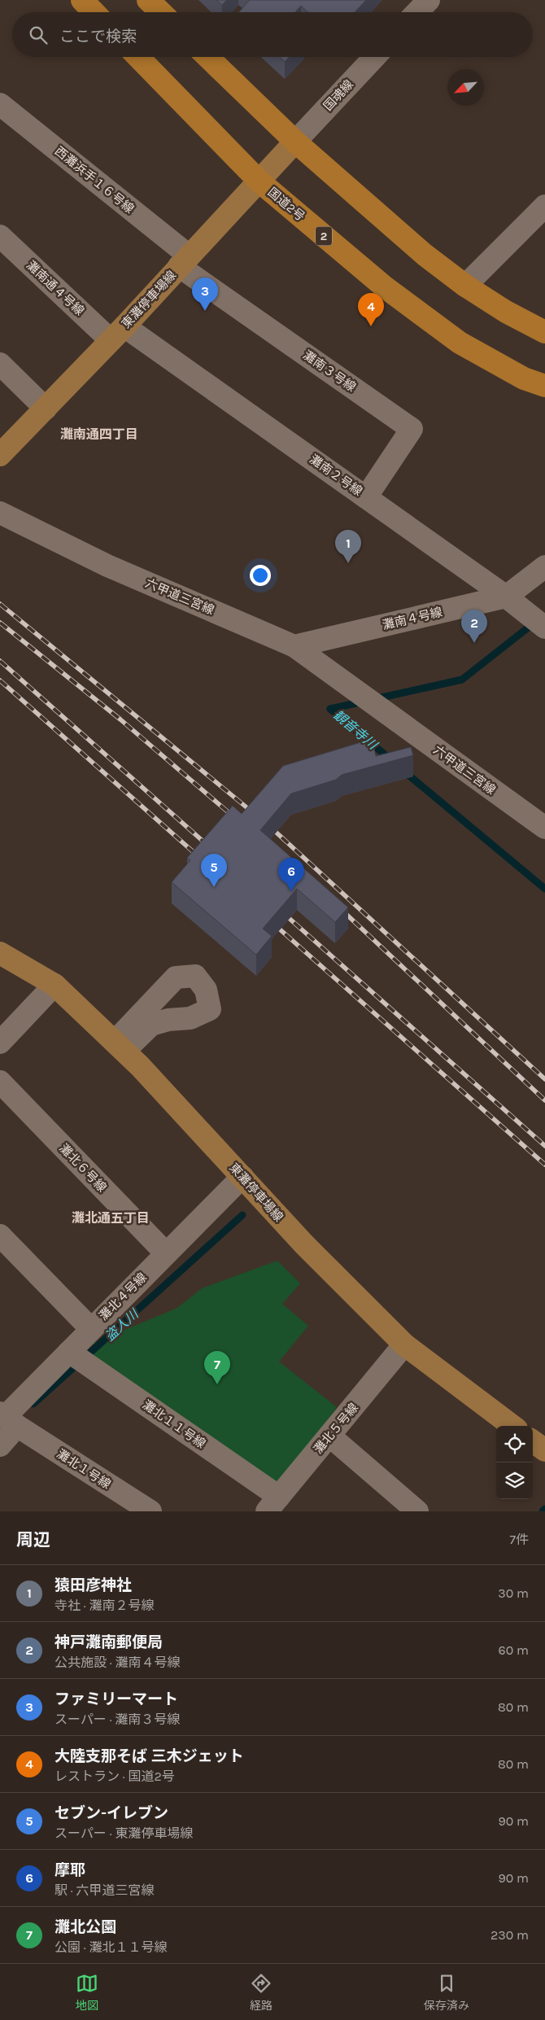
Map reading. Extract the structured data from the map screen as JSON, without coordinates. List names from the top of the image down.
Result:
{
  "streets": {
    "highway": ["国道2号", "2"],
    "main road": ["東灘停車場線"],
    "street": [
      "国魂線",
      "西灘浜手１６号線",
      "灘南通４号線",
      "灘南３号線",
      "灘南２号線",
      "六甲道三宮線",
      "灘南４号線",
      "灘北６号線",
      "灘北４号線",
      "灘北１１号線",
      "灘北５号線",
      "灘北１号線"
    ]
  },
  "crossings": [
    ["国魂線", "東灘停車場線"],
    ["西灘浜手１６号線", "東灘停車場線"],
    ["西灘浜手１６号線", "灘南３号線"],
    ["国道2号", "東灘停車場線"],
    ["灘南通４号線", "東灘停車場線"],
    ["灘南通４号線", "灘南２号線"],
    ["東灘停車場線", "灘南３号線"],
    ["東灘停車場線", "灘南２号線"],
    ["東灘停車場線", "灘北４号線"],
    ["東灘停車場線", "灘北５号線"],
    ["灘南３号線", "灘南２号線"],
    ["灘南２号線", "灘南４号線"],
    ["六甲道三宮線", "灘南４号線"],
    ["灘北６号線", "灘北４号線"],
    ["灘北４号線", "灘北１１号線"],
    ["灘北４号線", "灘北１号線"],
    ["灘北１１号線", "灘北５号線"]
  ],
  "districts": ["灘南通四丁目", "灘北通五丁目"],
  "water": ["観音寺川", "盗人川"],
  "north": "bottom left",
  "page": {
    "search": "ここで検索",
    "pins": [
      "3",
      "4",
      "1",
      "2",
      "5",
      "6",
      "7"
    ],
    "heading": ["周辺", "7件"],
    "list": [
      {
        "mark": "1",
        "name": "猿田彦神社",
        "note": "寺社 · 灘南２号線",
        "value": "30 m"
      },
      {
        "mark": "2",
        "name": "神戸灘南郵便局",
        "note": "公共施設 · 灘南４号線",
        "value": "60 m"
      },
      {
        "mark": "3",
        "name": "ファミリーマート",
        "note": "スーパー · 灘南３号線",
        "value": "80 m"
      },
      {
        "mark": "4",
        "name": "大陸支那そば 三木ジェット",
        "note": "レストラン · 国道2号",
        "value": "80 m"
      },
      {
        "mark": "5",
        "name": "セブン-イレブン",
        "note": "スーパー · 東灘停車場線",
        "value": "90 m"
      },
      {
        "mark": "6",
        "name": "摩耶",
        "note": "駅 · 六甲道三宮線",
        "value": "90 m"
      },
      {
        "mark": "7",
        "name": "灘北公園",
        "note": "公園 · 灘北１１号線",
        "value": "230 m"
      }
    ],
    "nav": ["地図", "経路", "保存済み"]
  }
}
